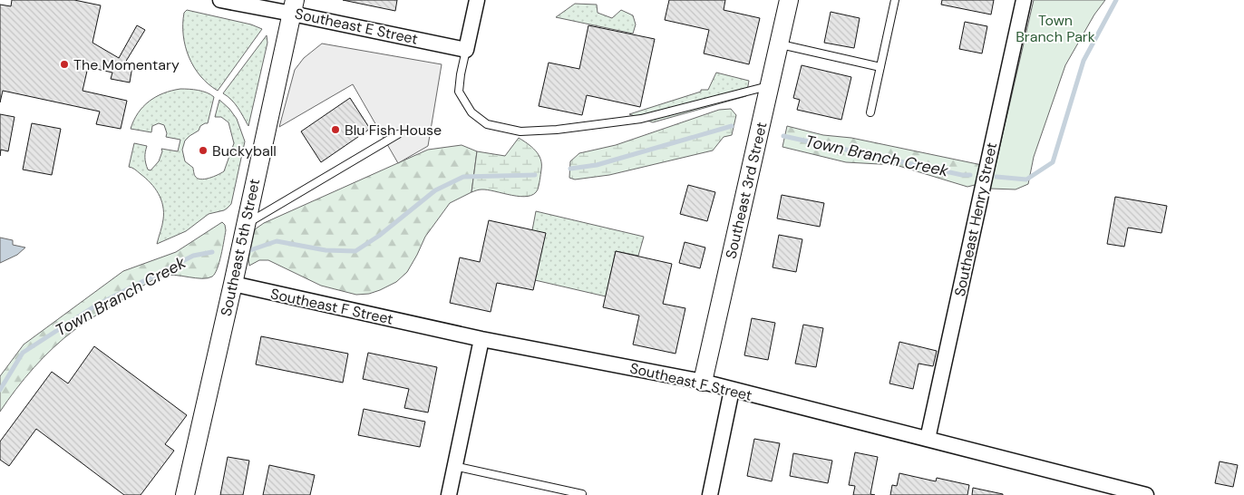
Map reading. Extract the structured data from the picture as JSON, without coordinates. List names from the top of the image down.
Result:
{
  "streets": {
    "street": [
      "Southeast E Street",
      "Southeast 3rd Street",
      "Southeast Henry Street",
      "Southeast 5th Street",
      "Southeast F Street"
    ]
  },
  "crossings": [
    ["Southeast E Street", "Southeast 5th Street"],
    ["Southeast 3rd Street", "Southeast F Street"],
    ["Southeast Henry Street", "Southeast F Street"],
    ["Southeast 5th Street", "Southeast F Street"]
  ],
  "water": ["Town Branch Creek"],
  "parks": ["Town Branch Park"],
  "places": ["The Momentary", "Blu Fish House", "Buckyball"]
}
